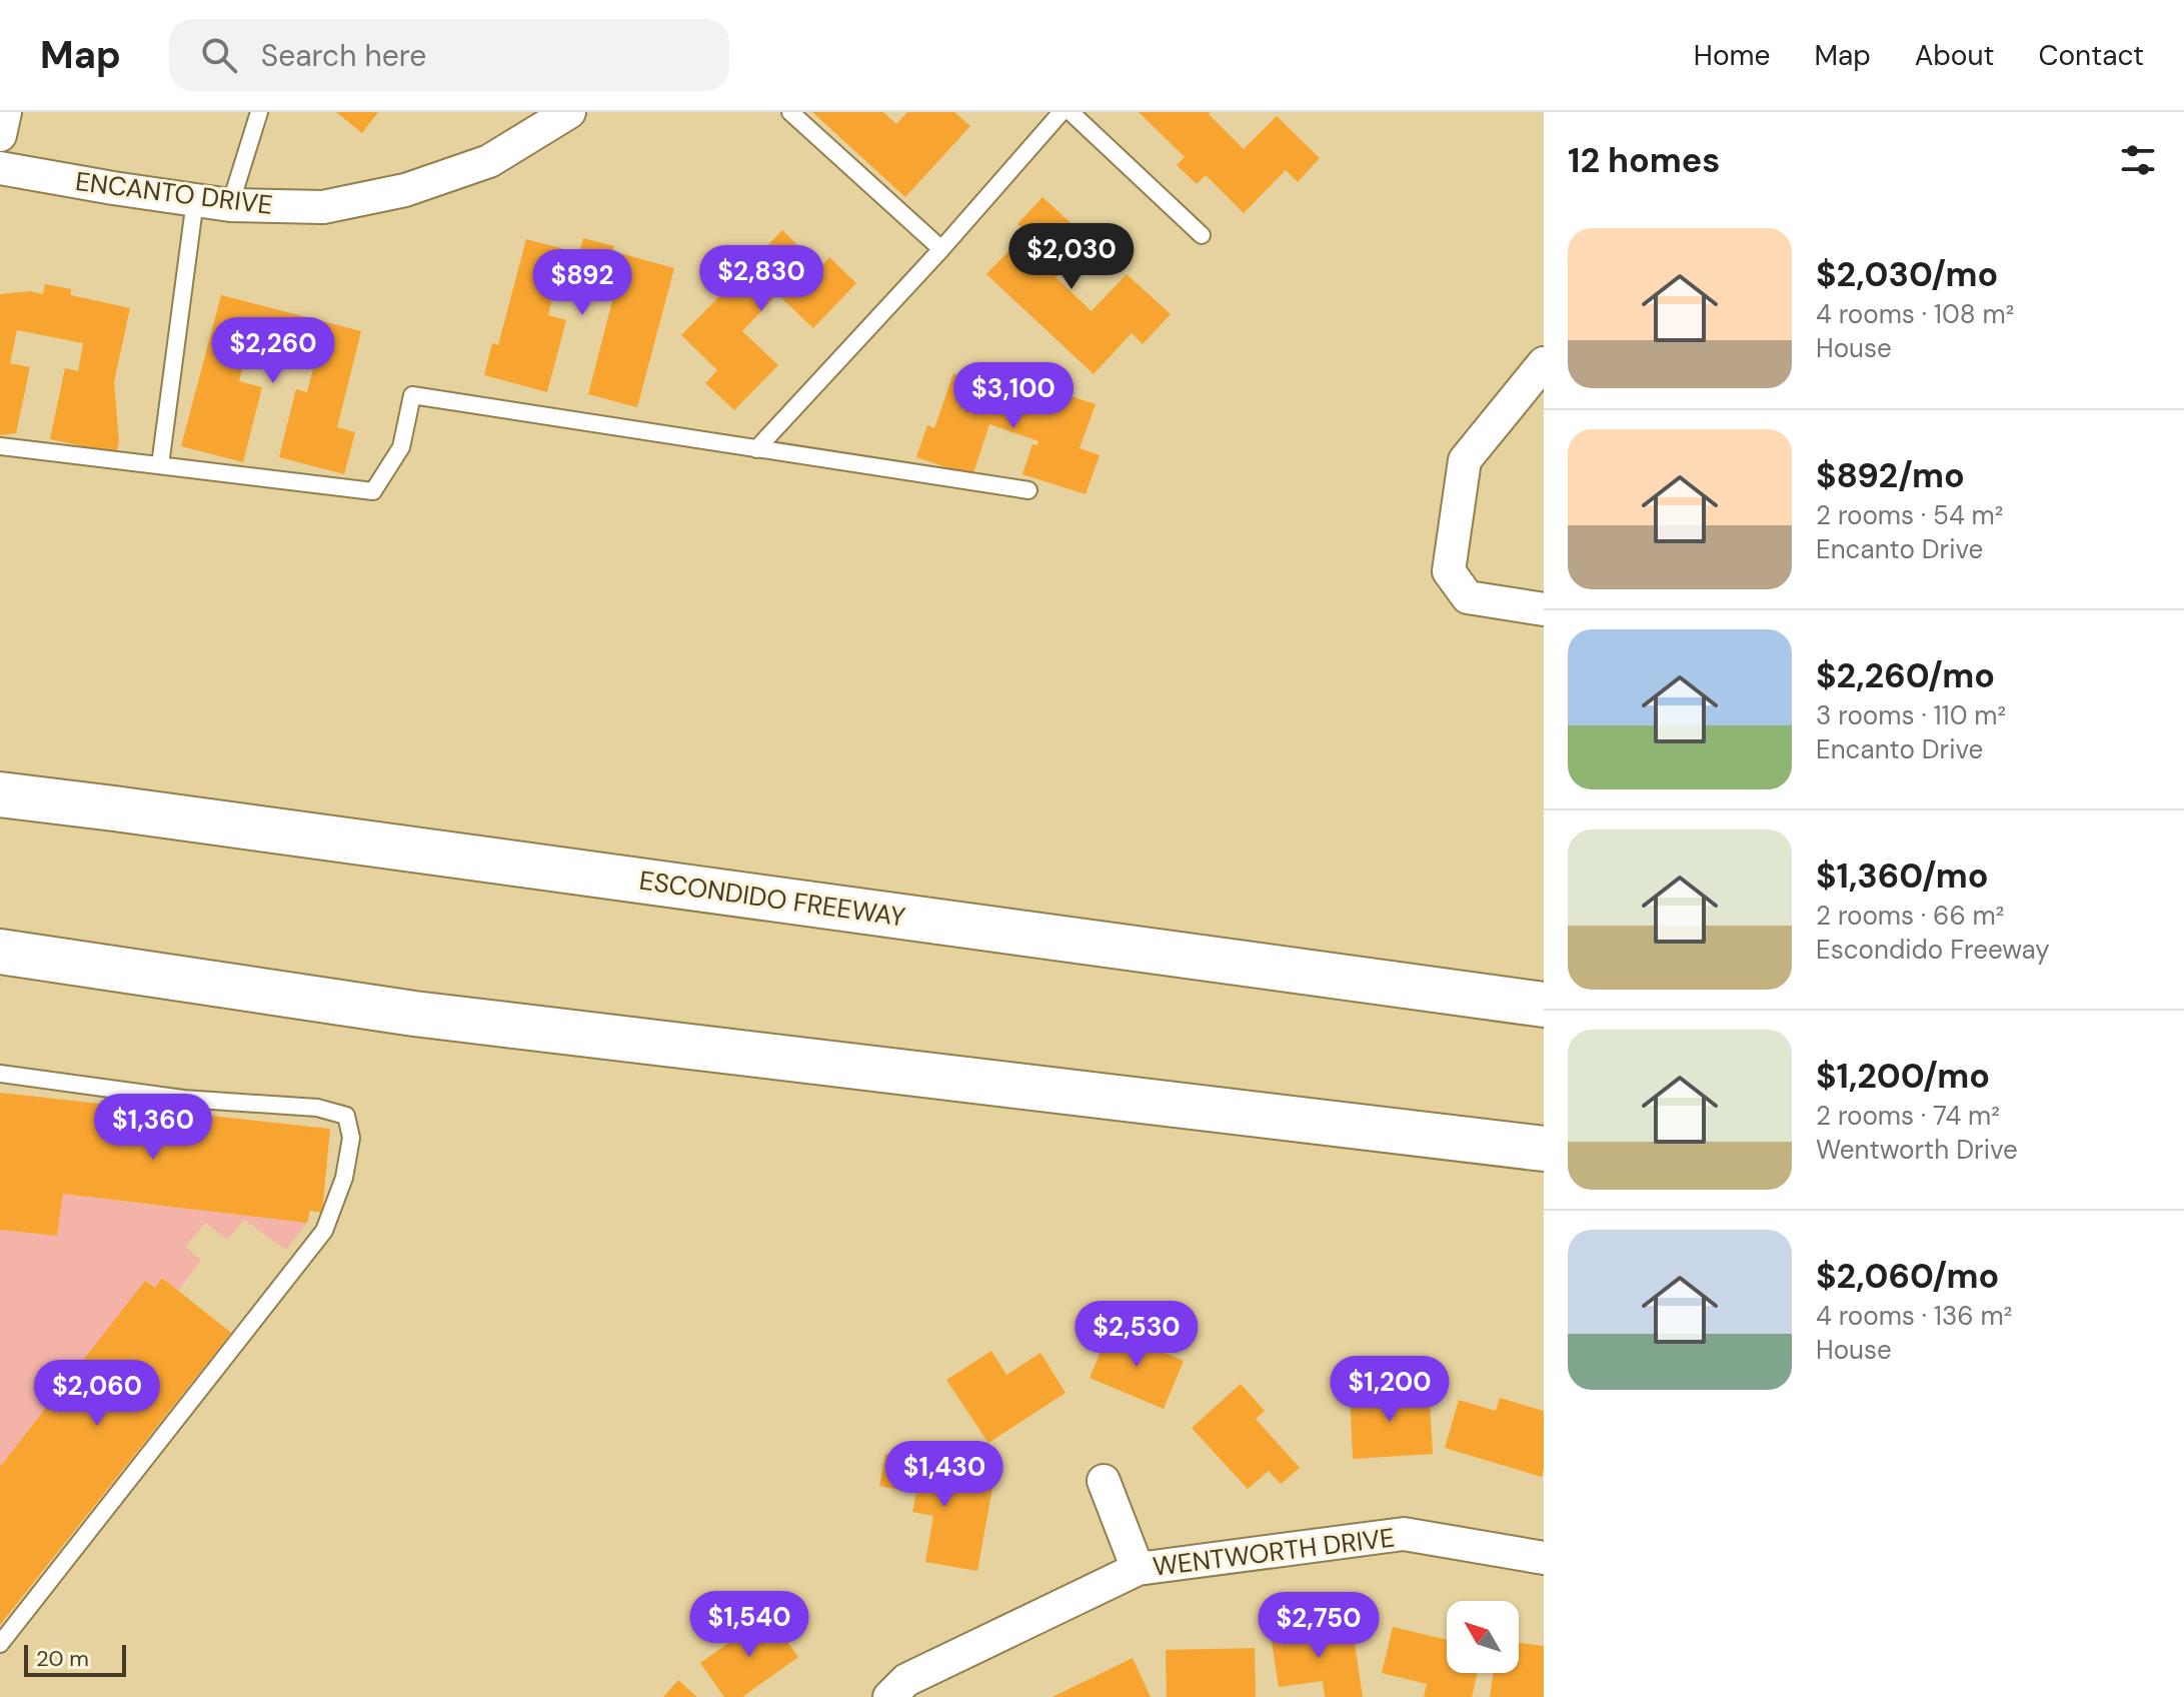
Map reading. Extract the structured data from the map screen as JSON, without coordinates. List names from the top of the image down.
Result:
{
  "streets": {
    "highway": ["ESCONDIDO FREEWAY"],
    "street": ["ENCANTO DRIVE", "WENTWORTH DRIVE"]
  },
  "scale_bar": "20 m",
  "north": "top left",
  "page": {
    "header": "Map",
    "search": "Search here",
    "nav": [
      "Home",
      "Map",
      "About",
      "Contact"
    ],
    "heading": "12 homes",
    "list": [
      {
        "name": "$2,030/mo",
        "note": "4 rooms · 108 m² · House"
      },
      {
        "name": "$892/mo",
        "note": "2 rooms · 54 m² · Encanto Drive"
      },
      {
        "name": "$2,260/mo",
        "note": "3 rooms · 110 m² · Encanto Drive"
      },
      {
        "name": "$1,360/mo",
        "note": "2 rooms · 66 m² · Escondido Freeway"
      },
      {
        "name": "$1,200/mo",
        "note": "2 rooms · 74 m² · Wentworth Drive"
      },
      {
        "name": "$2,060/mo",
        "note": "4 rooms · 136 m² · House"
      }
    ],
    "price": [
      "$2,030",
      "$2,830",
      "$892",
      "$2,260",
      "$3,100",
      "$1,360",
      "$2,530",
      "$1,200",
      "$2,060",
      "$1,430",
      "$1,540",
      "$2,750"
    ],
    "scale": "20 m"
  }
}
